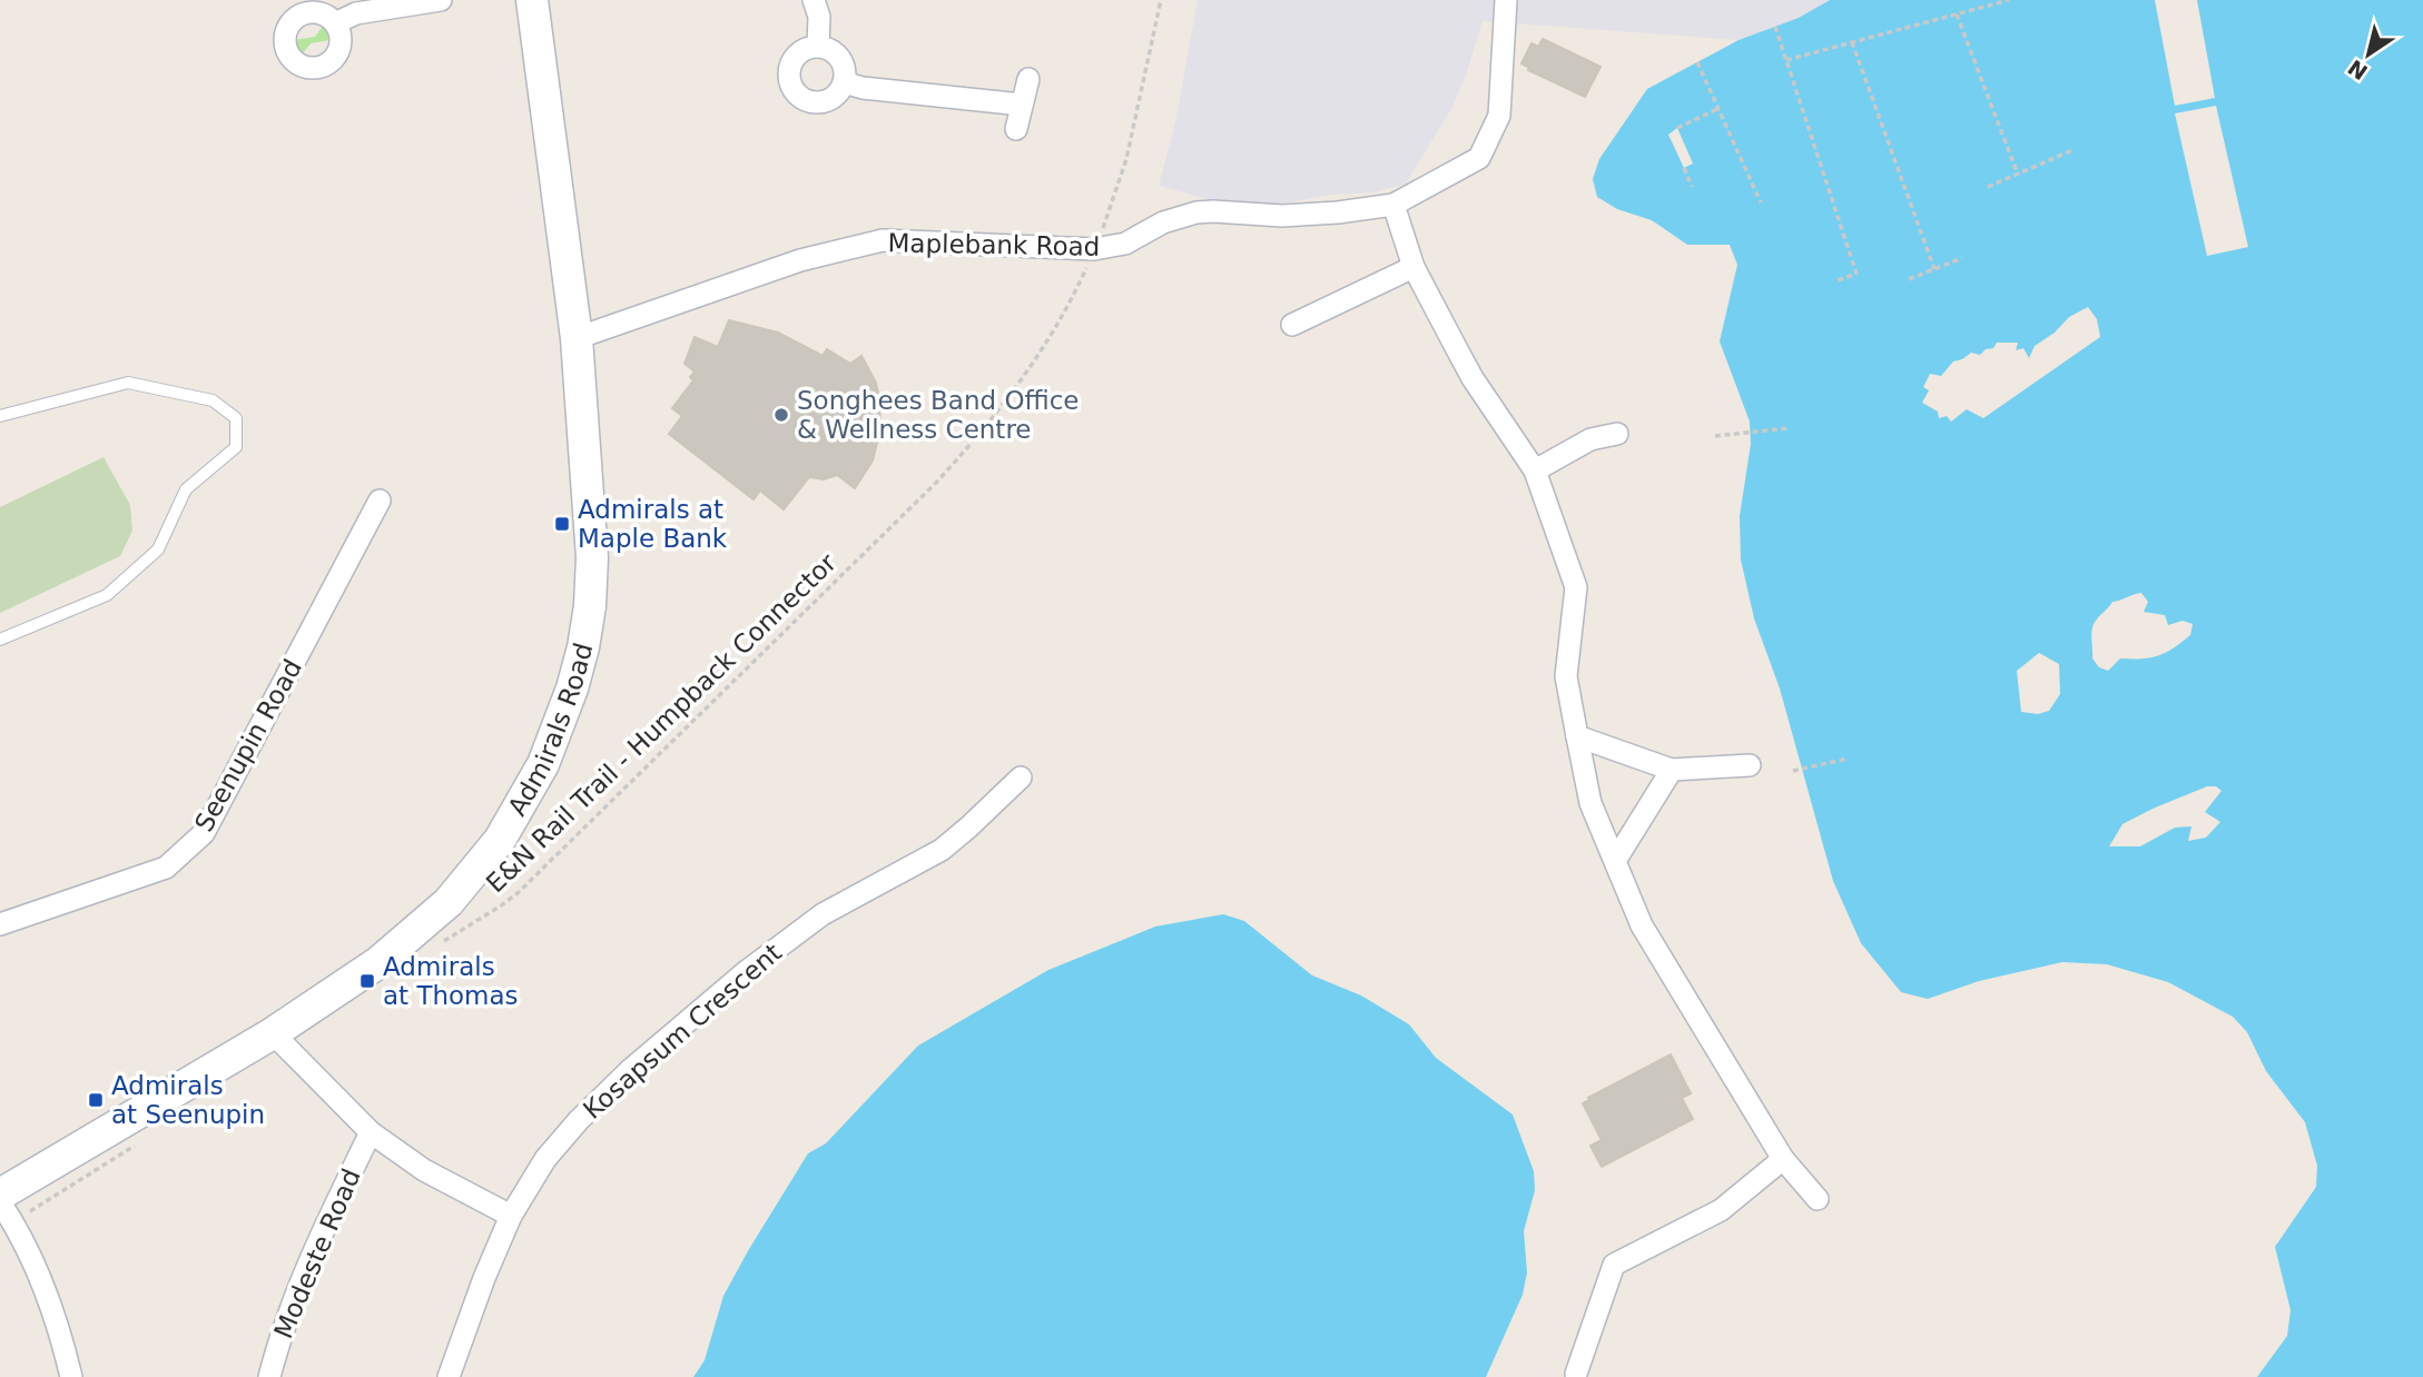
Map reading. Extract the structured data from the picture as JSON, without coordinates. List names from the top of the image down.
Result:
{
  "streets": {
    "main road": ["Admirals Road"],
    "street": [
      "Maplebank Road",
      "Seenupin Road",
      "Kosapsum Crescent",
      "Modeste Road"
    ],
    "path": ["E&N Rail Trail - Humpback Connector"]
  },
  "crossings": [
    ["Maplebank Road", "Admirals Road"]
  ],
  "places": {
    "other": ["Songhees Band Office & Wellness Centre"],
    "transit": ["Admirals at Maple Bank", "Admirals at Thomas", "Admirals at Seenupin"]
  },
  "north": "bottom left"
}
